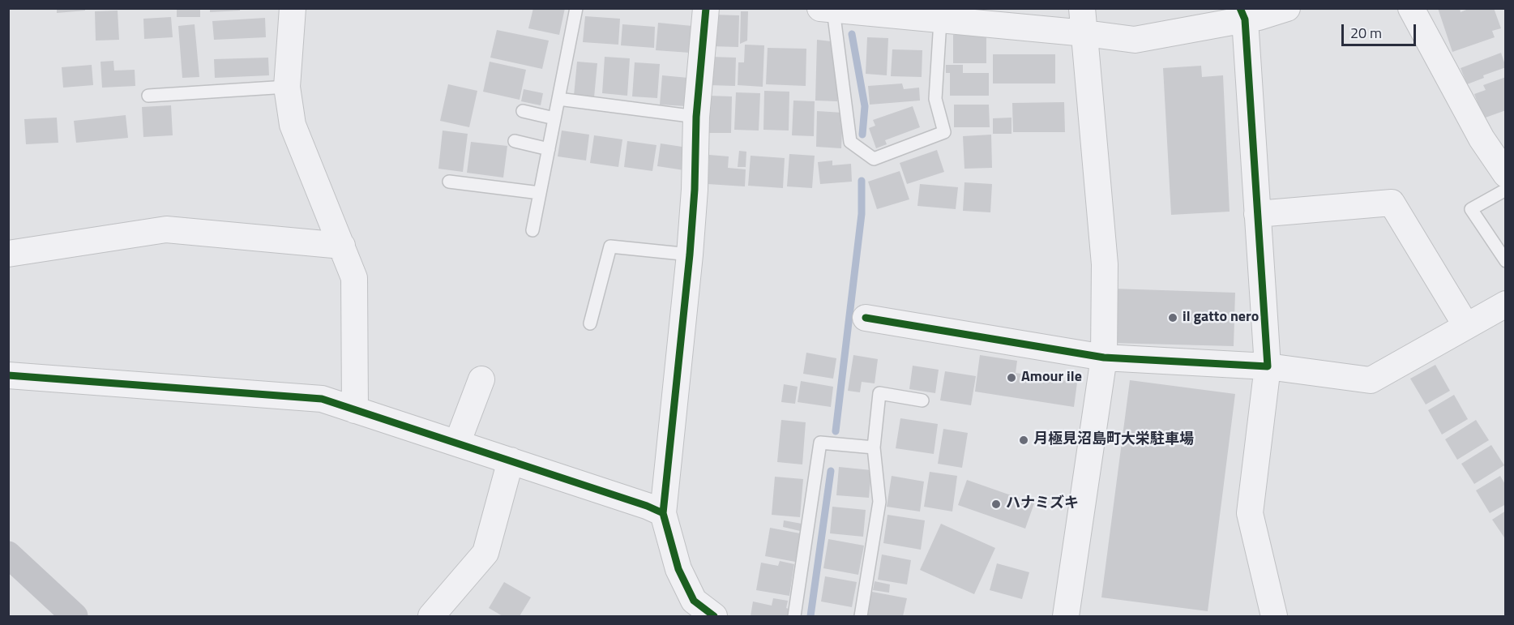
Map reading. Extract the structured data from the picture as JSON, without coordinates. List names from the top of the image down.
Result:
{
  "places": [
    "il gatto nero",
    "Amour ile",
    "月極見沼島町大栄駐車場",
    "ハナミズキ"
  ],
  "scale_bar": "20 m"
}
